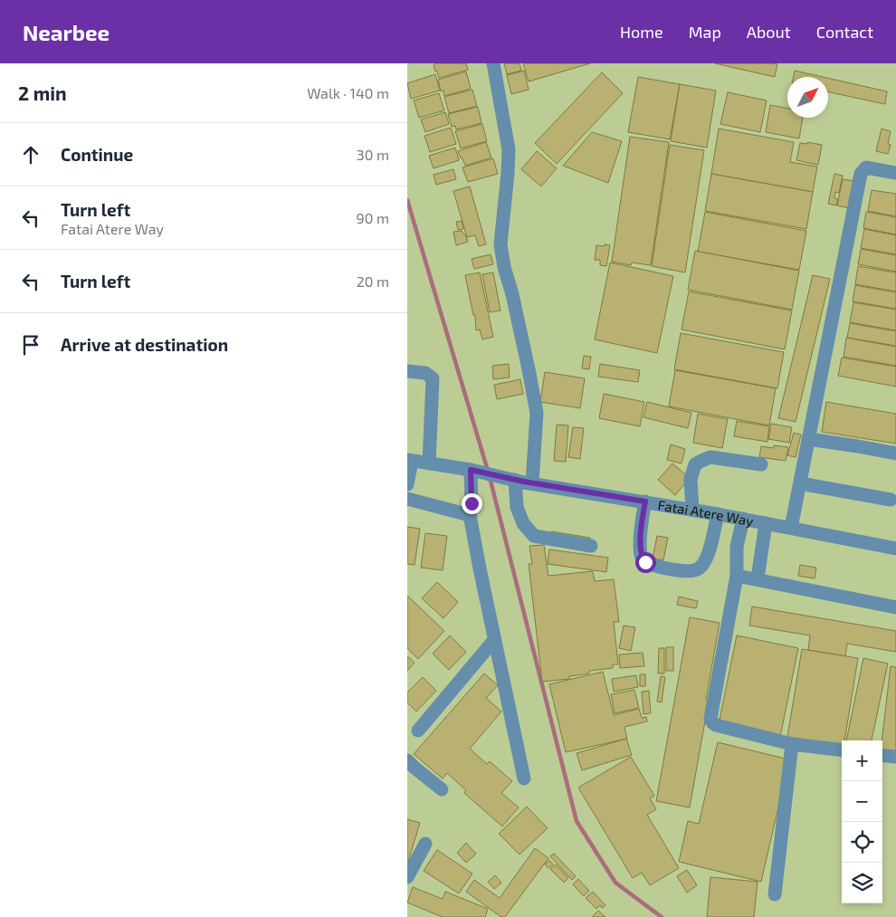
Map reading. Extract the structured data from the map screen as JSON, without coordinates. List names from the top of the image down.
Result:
{
  "streets": {
    "street": ["Fatai Atere Way"]
  },
  "north": "top right",
  "page": {
    "header": "Nearbee",
    "nav": [
      "Home",
      "Map",
      "About",
      "Contact"
    ],
    "heading": ["2 min", "Walk · 140 m"],
    "list": [
      ["Continue", "30 m"],
      ["Turn left", "Fatai Atere Way", "90 m"],
      ["Turn left", "20 m"],
      "Arrive at destination"
    ],
    "map_buttons": ["+", "−"]
  }
}
